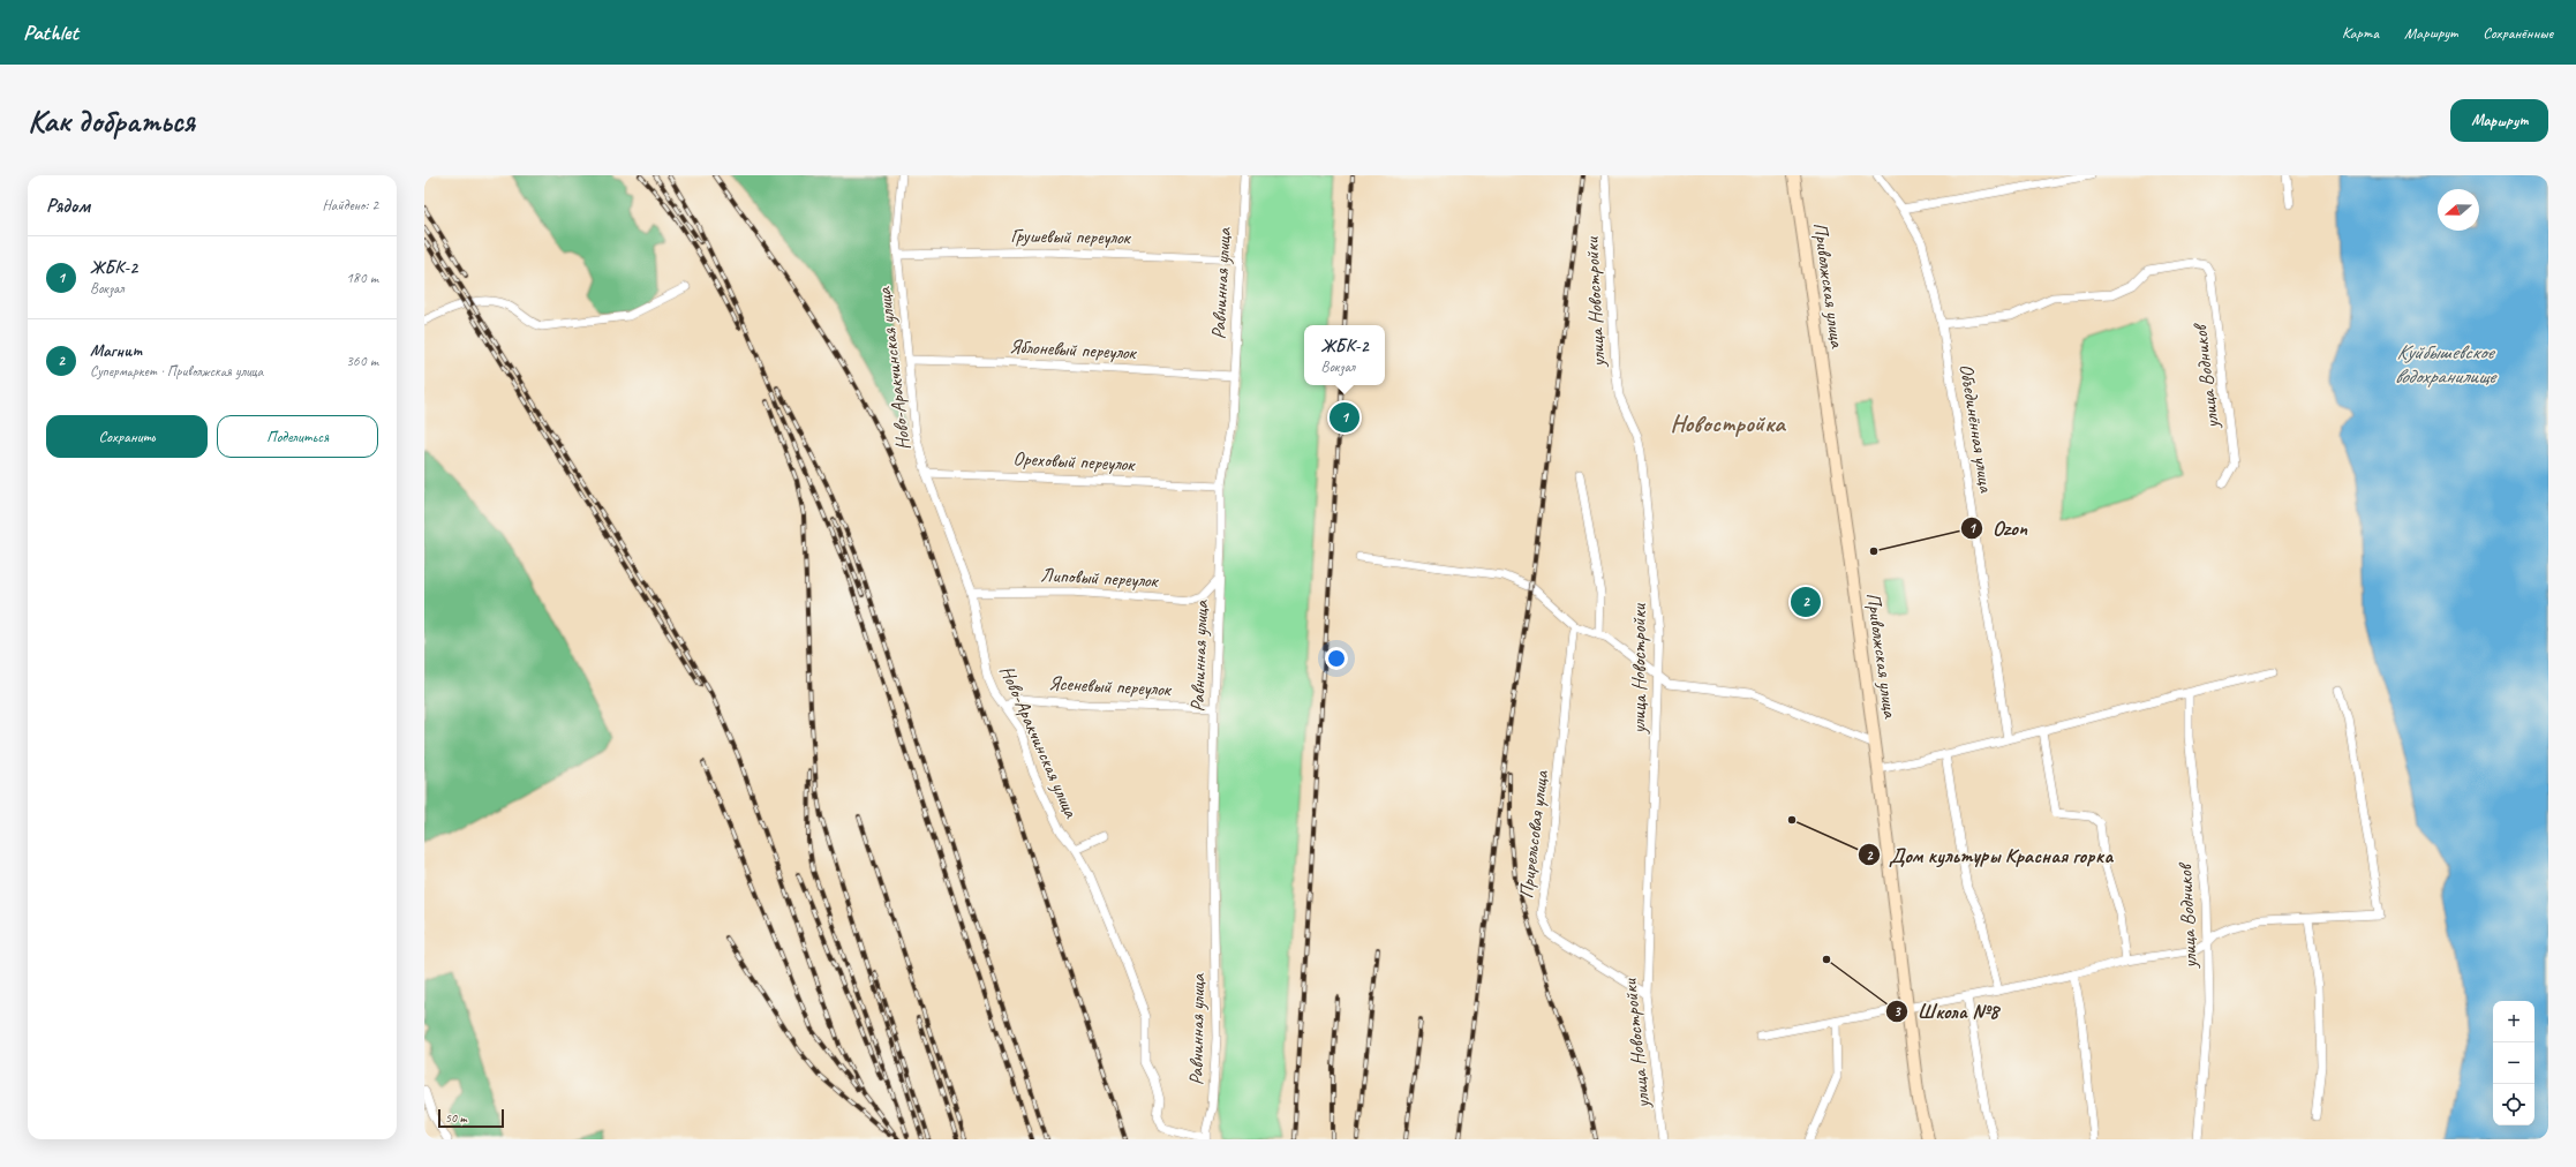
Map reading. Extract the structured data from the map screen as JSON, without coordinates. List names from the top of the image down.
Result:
{
  "streets": {
    "main road": ["Приволжская улица"],
    "street": [
      "Грушевый переулок",
      "Равнинная улица",
      "улица Новостройки",
      "Яблоневый переулок",
      "Ново-Аракчинская улица",
      "улица Водников",
      "Объединённая улица",
      "Ореховый переулок",
      "Липовый переулок",
      "Ясеневый переулок",
      "Прирельсовая улица"
    ]
  },
  "crossings": [
    ["Грушевый переулок", "Равнинная улица"],
    ["Грушевый переулок", "Ново-Аракчинская улица"],
    ["Равнинная улица", "Яблоневый переулок"],
    ["Равнинная улица", "Ново-Аракчинская улица"],
    ["Равнинная улица", "Ореховый переулок"],
    ["Равнинная улица", "Липовый переулок"],
    ["Равнинная улица", "Ясеневый переулок"],
    ["улица Новостройки", "Прирельсовая улица"],
    ["Яблоневый переулок", "Ново-Аракчинская улица"],
    ["Ново-Аракчинская улица", "Ореховый переулок"],
    ["Ново-Аракчинская улица", "Липовый переулок"],
    ["Ново-Аракчинская улица", "Ясеневый переулок"],
    ["улица Водников", "Объединённая улица"]
  ],
  "districts": ["Новостройка"],
  "water": ["Куйбышевское водохранилище"],
  "places": ["Ozon", "Дом культуры Красная горка", "Школа №8"],
  "scale_bar": "50 m",
  "north": "left",
  "page": {
    "header": "Pathlet",
    "nav": ["Карта", "Маршрут", "Сохранённые"],
    "buttons": [
      "Маршрут",
      ["Сохранить", "Поделиться"]
    ],
    "title": "Как добраться",
    "heading": ["Рядом", "Найдено: 2"],
    "list": [
      {
        "mark": "1",
        "name": "ЖБК-2",
        "note": "Вокзал",
        "value": "180 m"
      },
      {
        "mark": "2",
        "name": "Магнит",
        "note": "Супермаркет · Приволжская улица",
        "value": "360 m"
      }
    ],
    "popup": ["ЖБК-2", "Вокзал"],
    "pins": ["1", "2"],
    "map_buttons": ["+", "−"],
    "scale": "50 m"
  }
}
